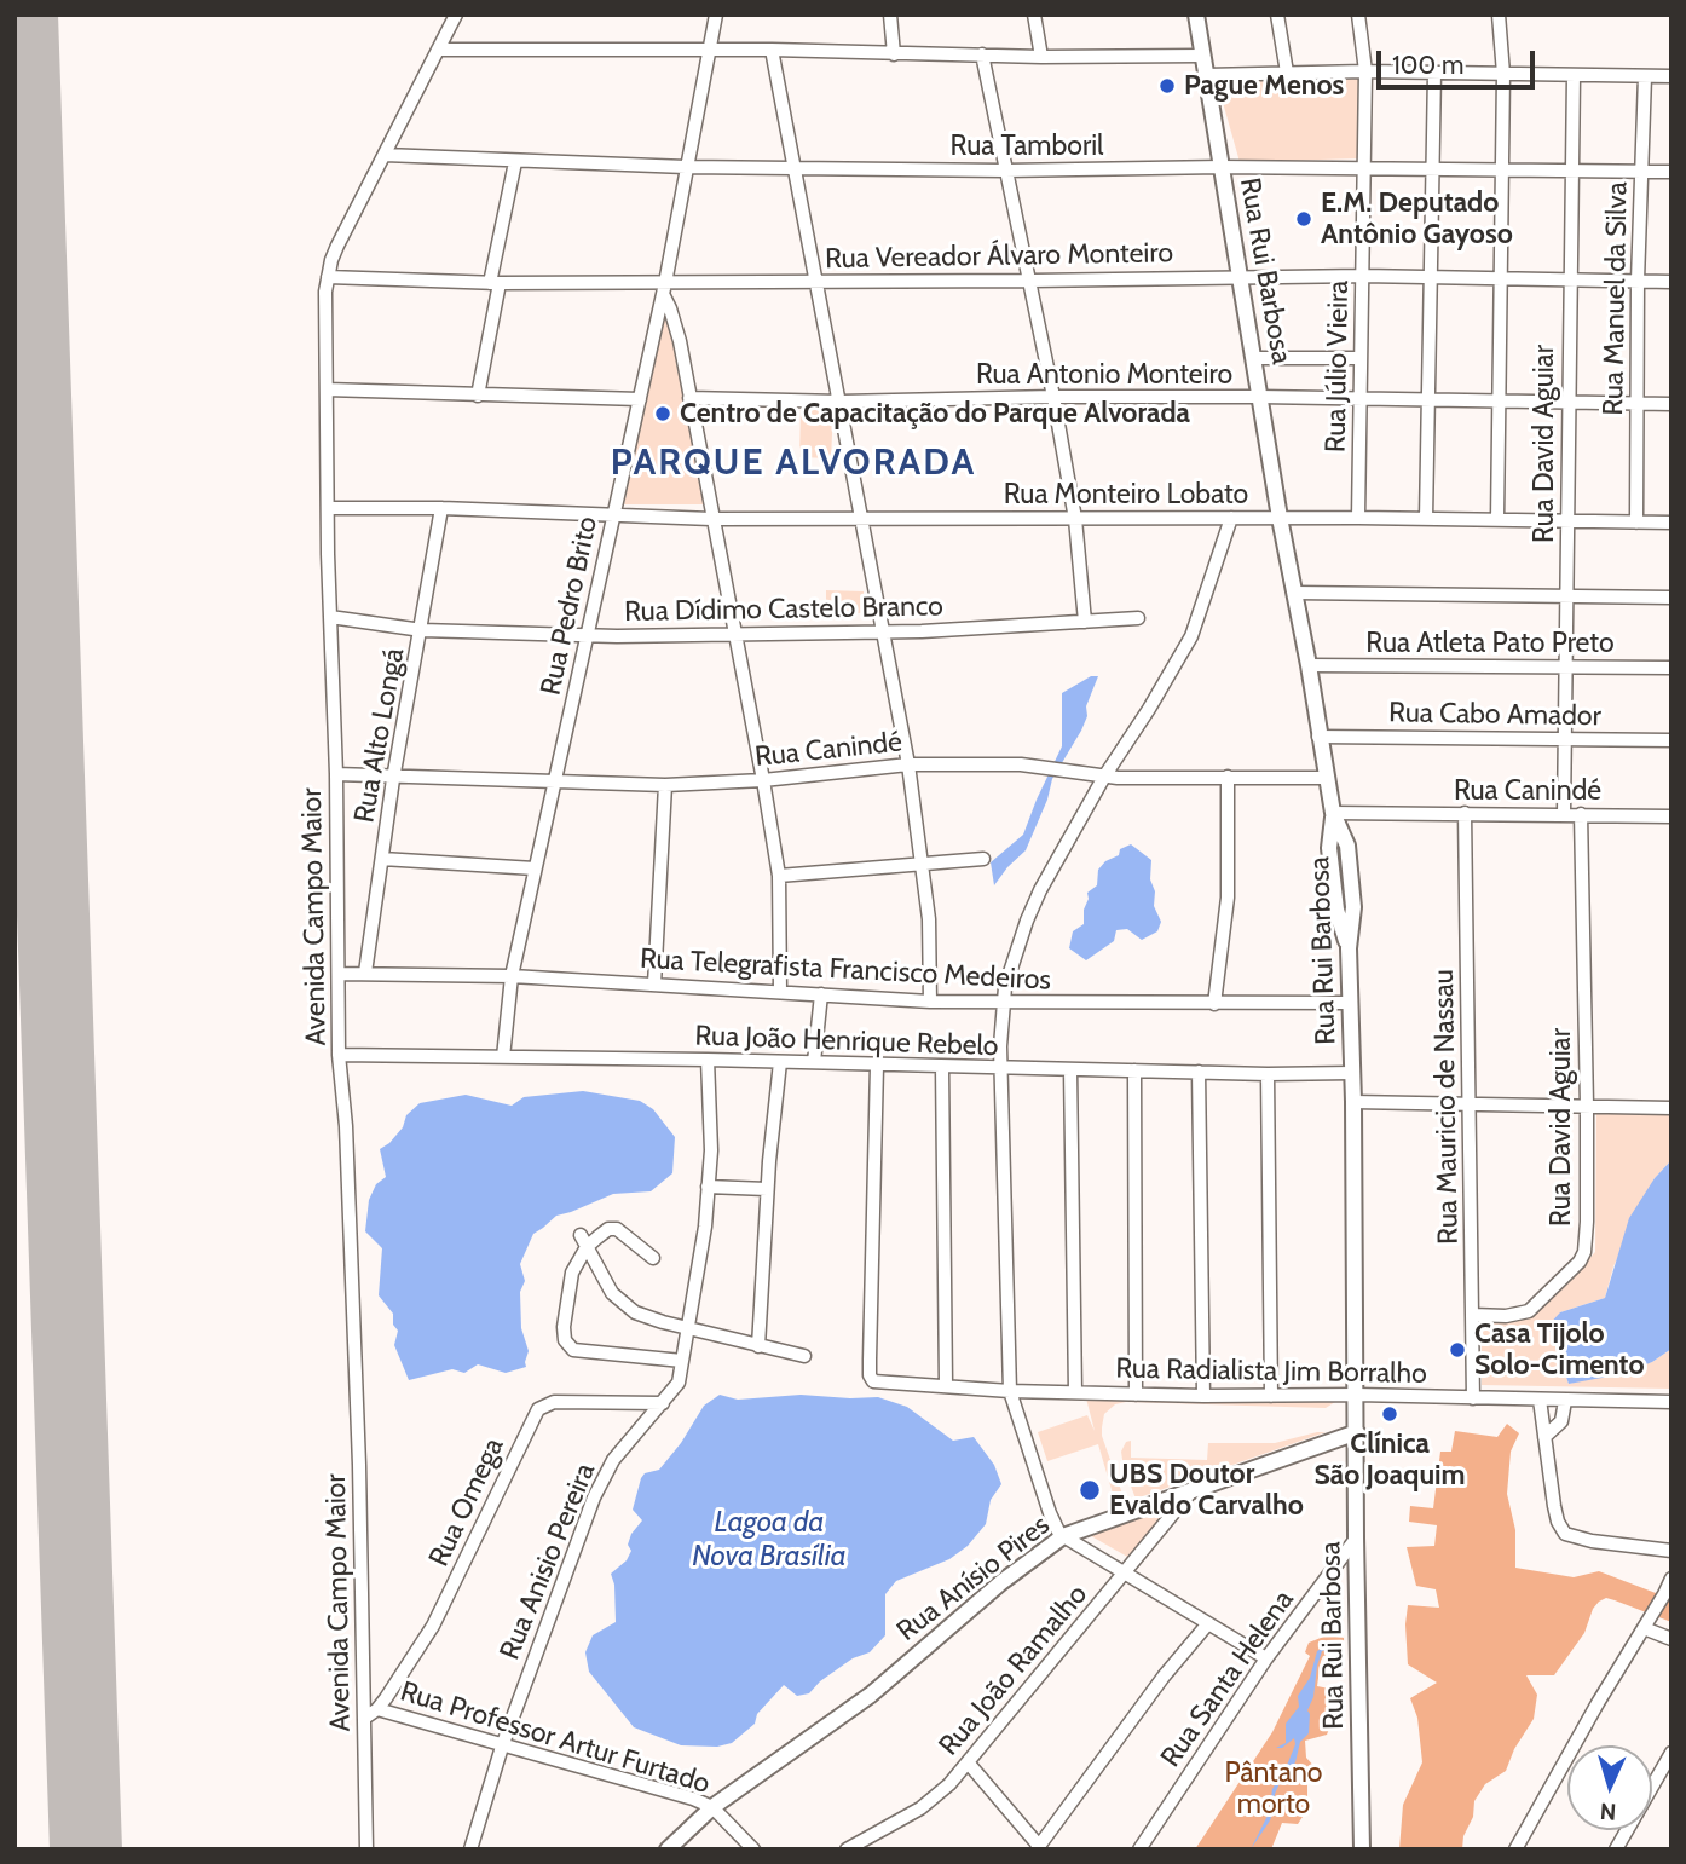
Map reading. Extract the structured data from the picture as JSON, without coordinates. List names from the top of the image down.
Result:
{
  "streets": {
    "street": [
      "Rua Tamboril",
      "Rua Vereador Álvaro Monteiro",
      "Rua Rui Barbosa",
      "Rua Manuel da Silva",
      "Rua Júlio Vieira",
      "Rua Antonio Monteiro",
      "Rua David Aguiar",
      "Rua Monteiro Lobato",
      "Rua Pedro Brito",
      "Rua Dídimo Castelo Branco",
      "Rua Atleta Pato Preto",
      "Rua Cabo Amador",
      "Rua Alto Longá",
      "Rua Canindé",
      "Avenida Campo Maior",
      "Rua Telegrafista Francisco Medeiros",
      "Rua João Henrique Rebelo",
      "Rua Mauricio de Nassau",
      "Rua Radialista Jim Borralho",
      "Rua Omega",
      "Rua Anisio Pereira",
      "Rua Anísio Pires",
      "Rua João Ramalho",
      "Rua Santa Helena",
      "Rua Professor Artur Furtado"
    ]
  },
  "crossings": [
    ["Rua Tamboril", "Rua Rui Barbosa"],
    ["Rua Tamboril", "Rua Manuel da Silva"],
    ["Rua Tamboril", "Rua Júlio Vieira"],
    ["Rua Tamboril", "Rua David Aguiar"],
    ["Rua Tamboril", "Rua Pedro Brito"],
    ["Rua Tamboril", "Avenida Campo Maior"],
    ["Rua Vereador Álvaro Monteiro", "Rua Rui Barbosa"],
    ["Rua Vereador Álvaro Monteiro", "Rua Manuel da Silva"],
    ["Rua Vereador Álvaro Monteiro", "Rua Júlio Vieira"],
    ["Rua Vereador Álvaro Monteiro", "Rua David Aguiar"],
    ["Rua Vereador Álvaro Monteiro", "Rua Pedro Brito"],
    ["Rua Vereador Álvaro Monteiro", "Avenida Campo Maior"],
    ["Rua Rui Barbosa", "Rua Antonio Monteiro"],
    ["Rua Rui Barbosa", "Rua Monteiro Lobato"],
    ["Rua Rui Barbosa", "Rua Atleta Pato Preto"],
    ["Rua Rui Barbosa", "Rua Cabo Amador"],
    ["Rua Rui Barbosa", "Rua Canindé"],
    ["Rua Rui Barbosa", "Rua Telegrafista Francisco Medeiros"],
    ["Rua Rui Barbosa", "Rua João Henrique Rebelo"],
    ["Rua Rui Barbosa", "Rua Radialista Jim Borralho"],
    ["Rua Rui Barbosa", "Rua Anísio Pires"],
    ["Rua Rui Barbosa", "Rua Santa Helena"],
    ["Rua Manuel da Silva", "Rua Antonio Monteiro"],
    ["Rua Manuel da Silva", "Rua Monteiro Lobato"],
    ["Rua Júlio Vieira", "Rua Antonio Monteiro"],
    ["Rua Júlio Vieira", "Rua Monteiro Lobato"],
    ["Rua Antonio Monteiro", "Rua David Aguiar"],
    ["Rua David Aguiar", "Rua Monteiro Lobato"],
    ["Rua David Aguiar", "Rua Atleta Pato Preto"],
    ["Rua David Aguiar", "Rua Cabo Amador"],
    ["Rua David Aguiar", "Rua Canindé"],
    ["Rua David Aguiar", "Rua Mauricio de Nassau"],
    ["Rua Monteiro Lobato", "Rua Pedro Brito"],
    ["Rua Monteiro Lobato", "Rua Alto Longá"],
    ["Rua Monteiro Lobato", "Avenida Campo Maior"],
    ["Rua Pedro Brito", "Rua Dídimo Castelo Branco"],
    ["Rua Pedro Brito", "Rua Canindé"],
    ["Rua Pedro Brito", "Rua Telegrafista Francisco Medeiros"],
    ["Rua Pedro Brito", "Rua João Henrique Rebelo"],
    ["Rua Dídimo Castelo Branco", "Rua Alto Longá"],
    ["Rua Dídimo Castelo Branco", "Avenida Campo Maior"],
    ["Rua Alto Longá", "Rua Canindé"],
    ["Rua Alto Longá", "Rua Telegrafista Francisco Medeiros"],
    ["Rua Canindé", "Avenida Campo Maior"],
    ["Rua Canindé", "Rua Mauricio de Nassau"],
    ["Avenida Campo Maior", "Rua Telegrafista Francisco Medeiros"],
    ["Avenida Campo Maior", "Rua João Henrique Rebelo"],
    ["Avenida Campo Maior", "Rua Omega"],
    ["Rua João Henrique Rebelo", "Rua Radialista Jim Borralho"],
    ["Rua João Henrique Rebelo", "Rua Anisio Pereira"],
    ["Rua Mauricio de Nassau", "Rua Radialista Jim Borralho"],
    ["Rua Omega", "Rua Anisio Pereira"],
    ["Rua Omega", "Rua Professor Artur Furtado"],
    ["Rua Anisio Pereira", "Rua Professor Artur Furtado"],
    ["Rua Anísio Pires", "Rua João Ramalho"],
    ["Rua Anísio Pires", "Rua Professor Artur Furtado"]
  ],
  "districts": ["PARQUE ALVORADA"],
  "water": ["Lagoa da Nova Brasília"],
  "parks": ["Pântano morto"],
  "places": [
    "Pague Menos",
    "E.M. Deputado Antônio Gayoso",
    "Centro de Capacitação do Parque Alvorada",
    "Casa Tijolo Solo-Cimento",
    "Clínica São Joaquim",
    "UBS Doutor Evaldo Carvalho"
  ],
  "scale_bar": "100 m",
  "north": "bottom"
}
